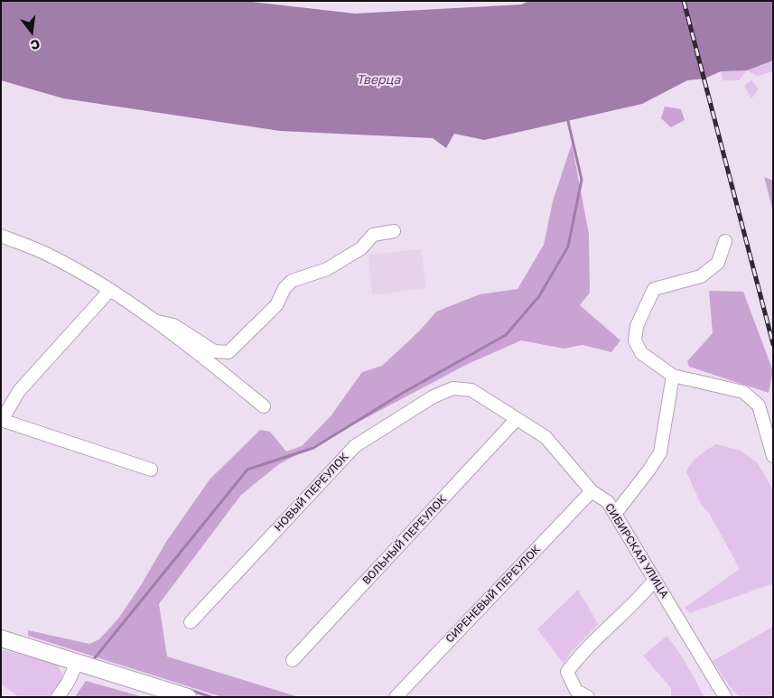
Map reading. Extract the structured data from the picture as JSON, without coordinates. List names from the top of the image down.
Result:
{
  "streets": {
    "street": [
      "НОВЫЙ ПЕРЕУЛОК",
      "ВОЛЬНЫЙ ПЕРЕУЛОК",
      "СИБИРСКАЯ УЛИЦА",
      "СИРЕНЕВЫЙ ПЕРЕУЛОК"
    ]
  },
  "crossings": [
    ["НОВЫЙ ПЕРЕУЛОК", "СИБИРСКАЯ УЛИЦА"],
    ["ВОЛЬНЫЙ ПЕРЕУЛОК", "СИБИРСКАЯ УЛИЦА"],
    ["СИБИРСКАЯ УЛИЦА", "СИРЕНЕВЫЙ ПЕРЕУЛОК"]
  ],
  "water": ["Тверца"],
  "north": "bottom"
}
